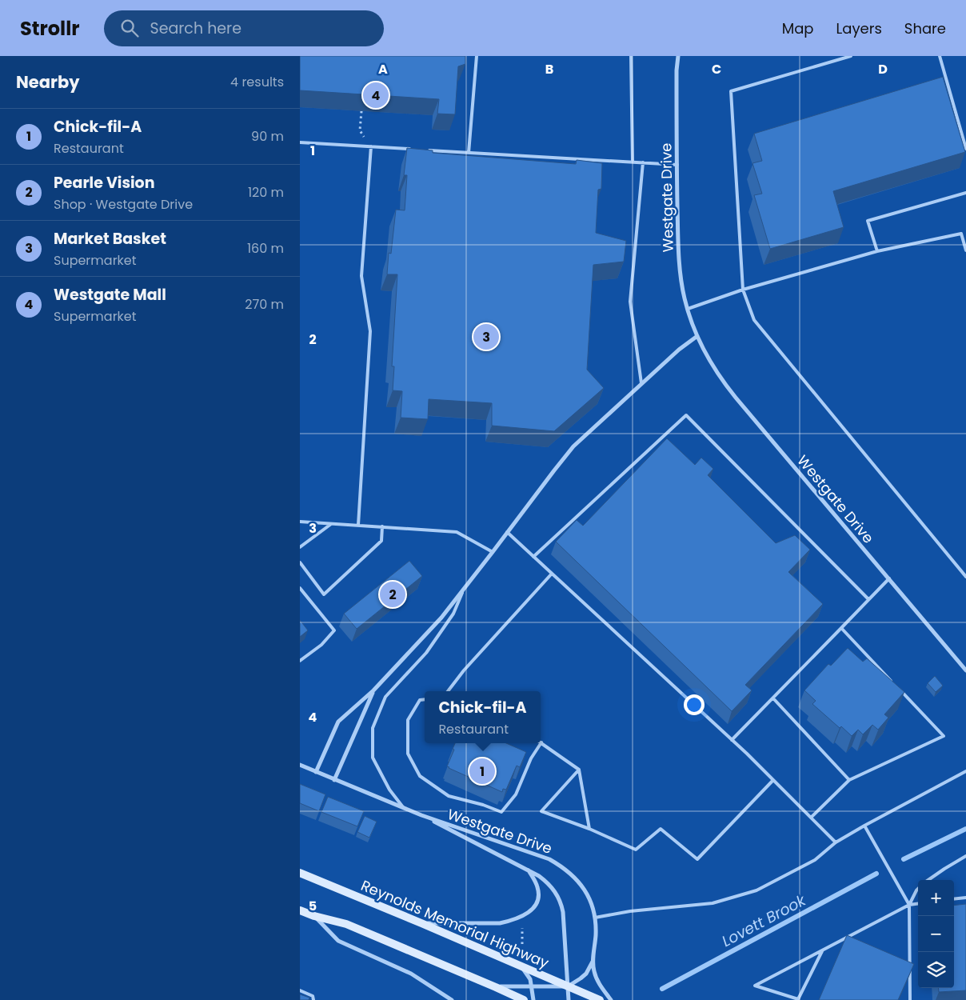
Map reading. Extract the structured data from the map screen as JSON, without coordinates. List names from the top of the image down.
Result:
{
  "streets": {
    "main road": ["Reynolds Memorial Highway"],
    "street": ["Westgate Drive"]
  },
  "crossings": [
    ["Westgate Drive", "Reynolds Memorial Highway"]
  ],
  "water": ["Lovett Brook"],
  "page": {
    "header": "Strollr",
    "search": "Search here",
    "nav": ["Map", "Layers", "Share"],
    "heading": ["Nearby", "4 results"],
    "pins": [
      "4",
      "3",
      "2",
      "1"
    ],
    "list": [
      {
        "mark": "1",
        "name": "Chick-fil-A",
        "note": "Restaurant",
        "value": "90 m"
      },
      {
        "mark": "2",
        "name": "Pearle Vision",
        "note": "Shop · Westgate Drive",
        "value": "120 m"
      },
      {
        "mark": "3",
        "name": "Market Basket",
        "note": "Supermarket",
        "value": "160 m"
      },
      {
        "mark": "4",
        "name": "Westgate Mall",
        "note": "Supermarket",
        "value": "270 m"
      }
    ],
    "popup": ["Chick-fil-A", "Restaurant"],
    "map_buttons": ["+", "−"]
  },
  "grid": {
    "columns": [
      "A",
      "B",
      "C",
      "D"
    ],
    "rows": [
      "1",
      "2",
      "3",
      "4",
      "5"
    ]
  }
}
